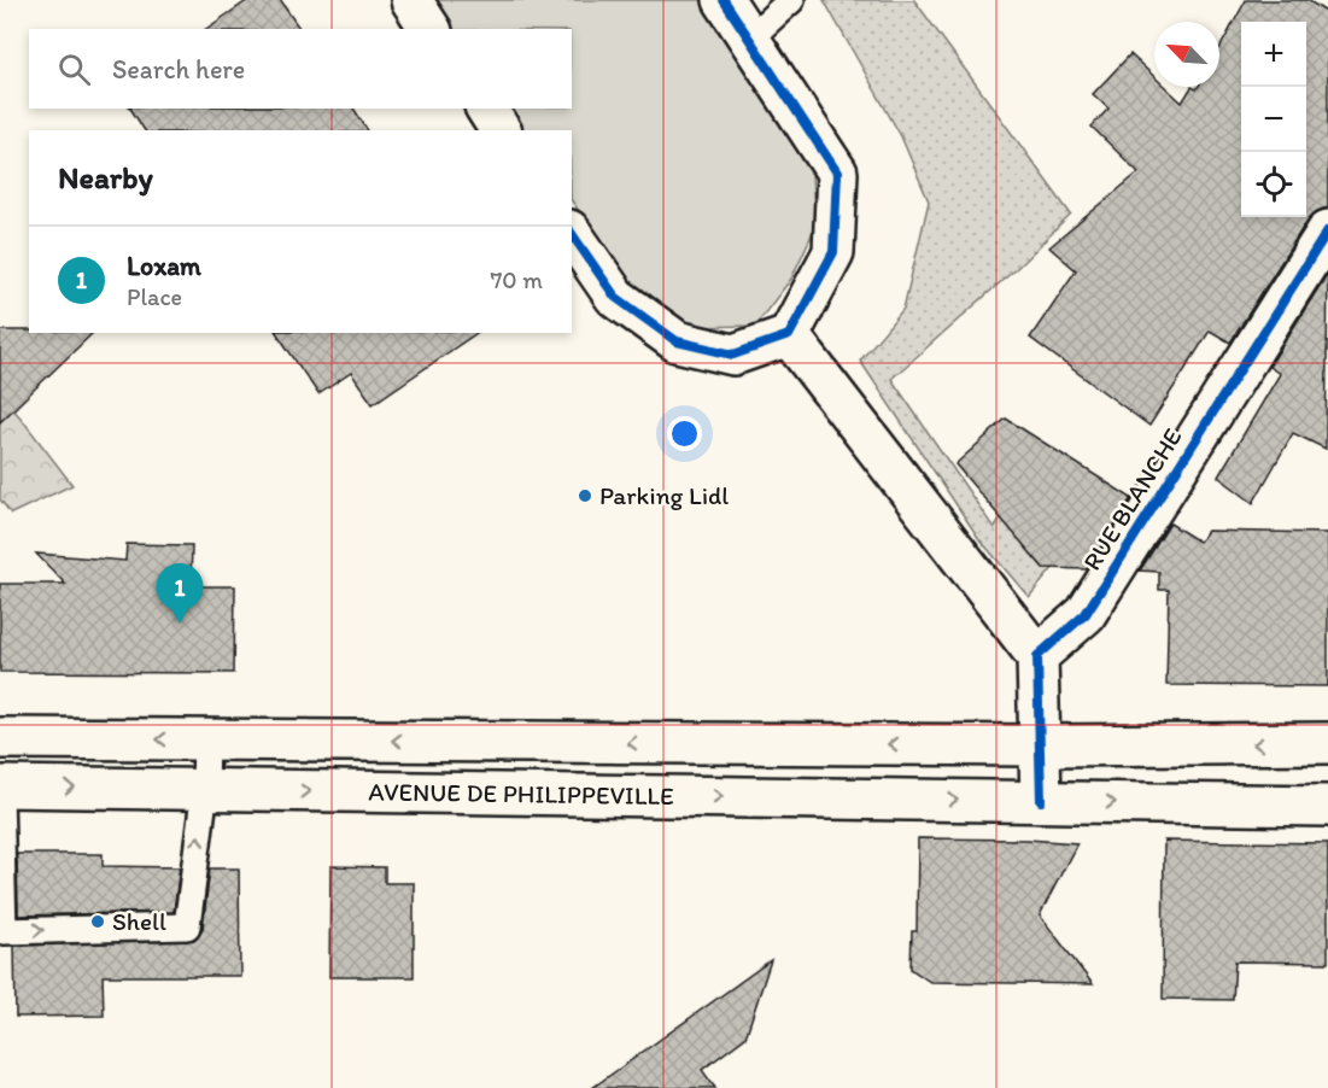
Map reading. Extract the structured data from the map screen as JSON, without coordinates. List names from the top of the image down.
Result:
{
  "streets": {
    "main road": ["RUE BLANCHE", "AVENUE DE PHILIPPEVILLE"]
  },
  "places": ["Parking Lidl", "Shell"],
  "north": "top left",
  "page": {
    "map_buttons": ["+", "−"],
    "search": "Search here",
    "heading": "Nearby",
    "list": [
      {
        "mark": "1",
        "name": "Loxam",
        "note": "Place",
        "value": "70 m"
      }
    ],
    "pins": "1"
  }
}
